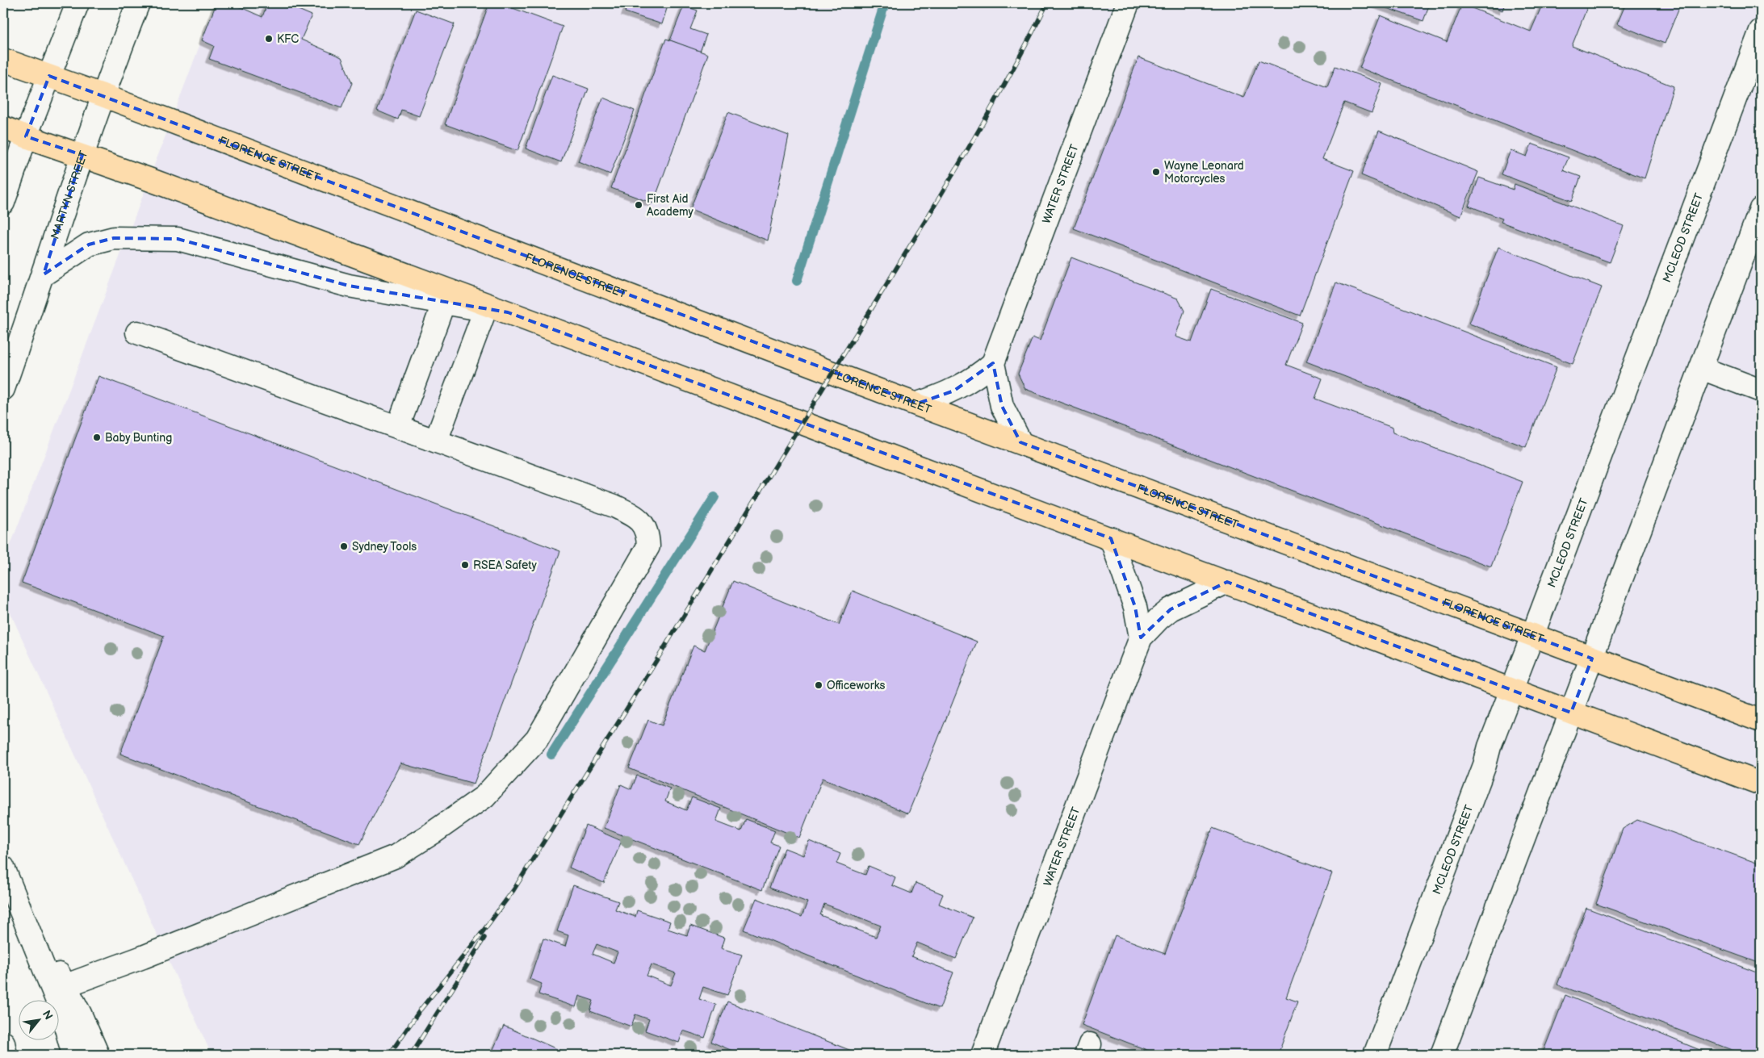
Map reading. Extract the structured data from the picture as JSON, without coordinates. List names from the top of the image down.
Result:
{
  "streets": {
    "main road": ["FLORENCE STREET"],
    "street": ["WATER STREET", "MARTYN STREET", "MCLEOD STREET"]
  },
  "crossings": [
    ["FLORENCE STREET", "WATER STREET"],
    ["FLORENCE STREET", "MARTYN STREET"],
    ["FLORENCE STREET", "MCLEOD STREET"]
  ],
  "places": [
    "KFC",
    "Wayne Leonard Motorcycles",
    "First Aid Academy",
    "Baby Bunting",
    "Sydney Tools",
    "RSEA Safety",
    "Officeworks"
  ],
  "north": "top right"
}
